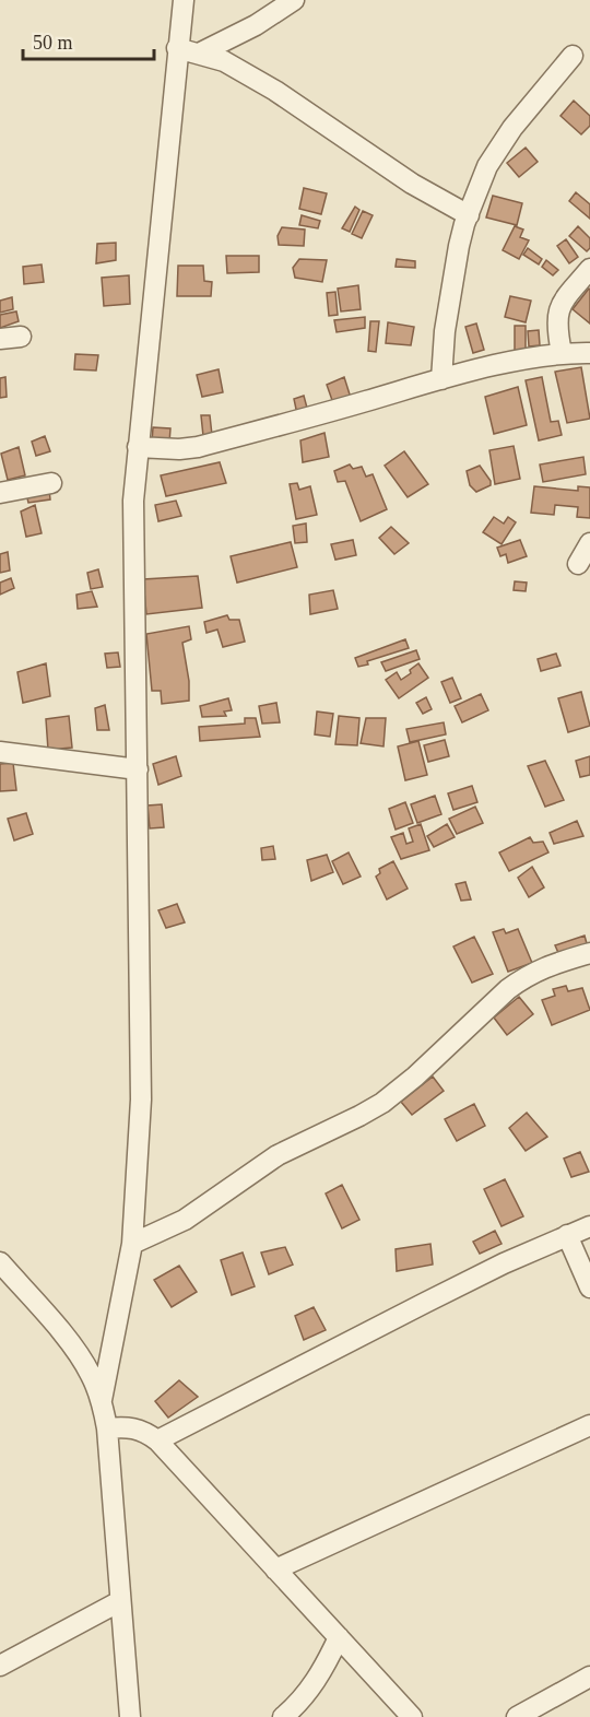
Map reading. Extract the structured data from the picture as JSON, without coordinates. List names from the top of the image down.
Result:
{
  "scale_bar": "50 m"
}
